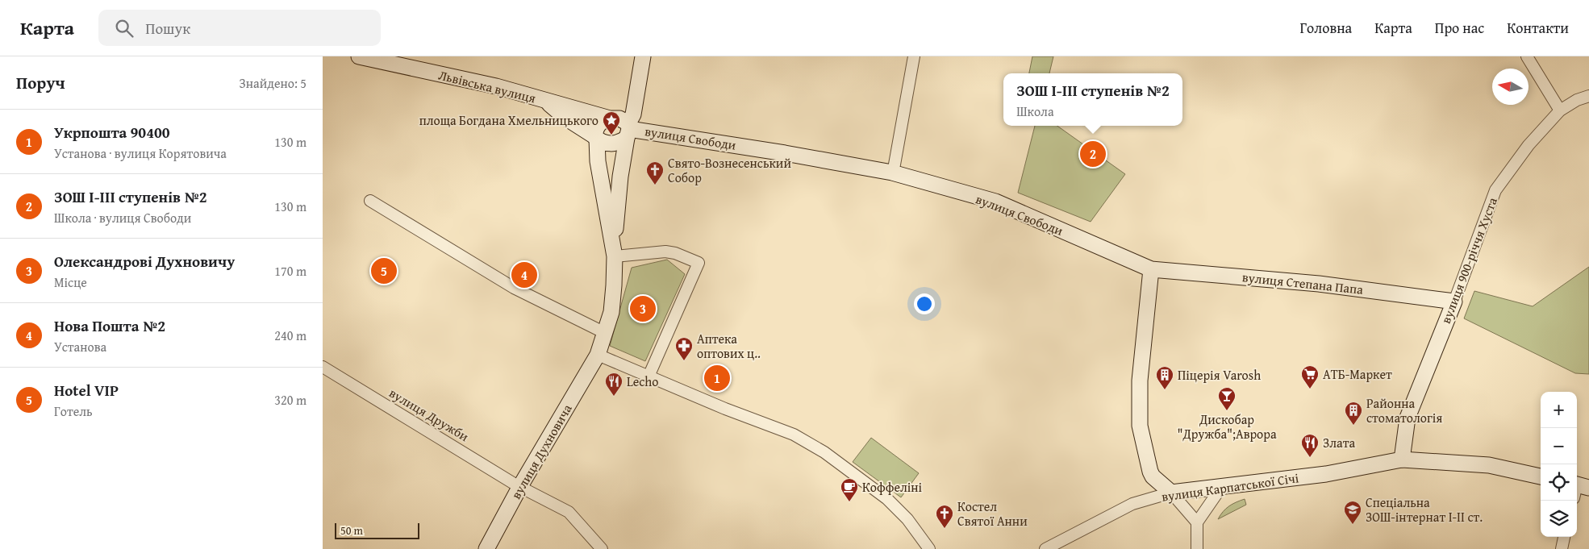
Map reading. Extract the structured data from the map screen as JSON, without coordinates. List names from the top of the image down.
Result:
{
  "streets": {
    "main road": [
      "Львівська вулиця",
      "вулиця Свободи",
      "вулиця 900-річчя Хуста",
      "вулиця Степана Папа",
      "вулиця Духновича",
      "вулиця Карпатської Січі"
    ],
    "street": ["вулиця Дружби"]
  },
  "crossings": [
    ["Львівська вулиця", "вулиця Свободи"],
    ["вулиця Свободи", "вулиця Степана Папа"],
    ["вулиця 900-річчя Хуста", "вулиця Степана Папа"],
    ["вулиця 900-річчя Хуста", "вулиця Карпатської Січі"],
    ["вулиця Дружби", "вулиця Духновича"]
  ],
  "places": {
    "place": ["площа Богдана Хмельницького"],
    "church": ["Свято-Вознесенський Собор", "Костел Святої Анни"],
    "pharmacy": ["Аптека оптових ц‥"],
    "supermarket": ["АТБ-Маркет"],
    "building": ["Піцерія Varosh", "Районна стоматологія"],
    "restaurant": ["Lecho", "Злата"],
    "bar": ["Дискобар \"Дружба\";Аврора"],
    "cafe": ["Коффеліні"],
    "school or university": ["Спеціальна ЗОШ-інтернат І-ІІ ст."]
  },
  "scale_bar": "50 m",
  "north": "left",
  "page": {
    "header": "Карта",
    "search": "Пошук",
    "nav": [
      "Головна",
      "Карта",
      "Про нас",
      "Контакти"
    ],
    "heading": ["Поруч", "Знайдено: 5"],
    "popup": ["ЗОШ І-ІІІ ступенів №2", "Школа"],
    "list": [
      {
        "mark": "1",
        "name": "Укрпошта 90400",
        "note": "Установа · вулиця Корятовича",
        "value": "130 m"
      },
      {
        "mark": "2",
        "name": "ЗОШ І-ІІІ ступенів №2",
        "note": "Школа · вулиця Свободи",
        "value": "130 m"
      },
      {
        "mark": "3",
        "name": "Олександрові Духновичу",
        "note": "Місце",
        "value": "170 m"
      },
      {
        "mark": "4",
        "name": "Нова Пошта №2",
        "note": "Установа",
        "value": "240 m"
      },
      {
        "mark": "5",
        "name": "Hotel VIP",
        "note": "Готель",
        "value": "320 m"
      }
    ],
    "pins": [
      "2",
      "5",
      "4",
      "3",
      "1"
    ],
    "map_buttons": ["+", "−"],
    "scale": "50 m"
  }
}
